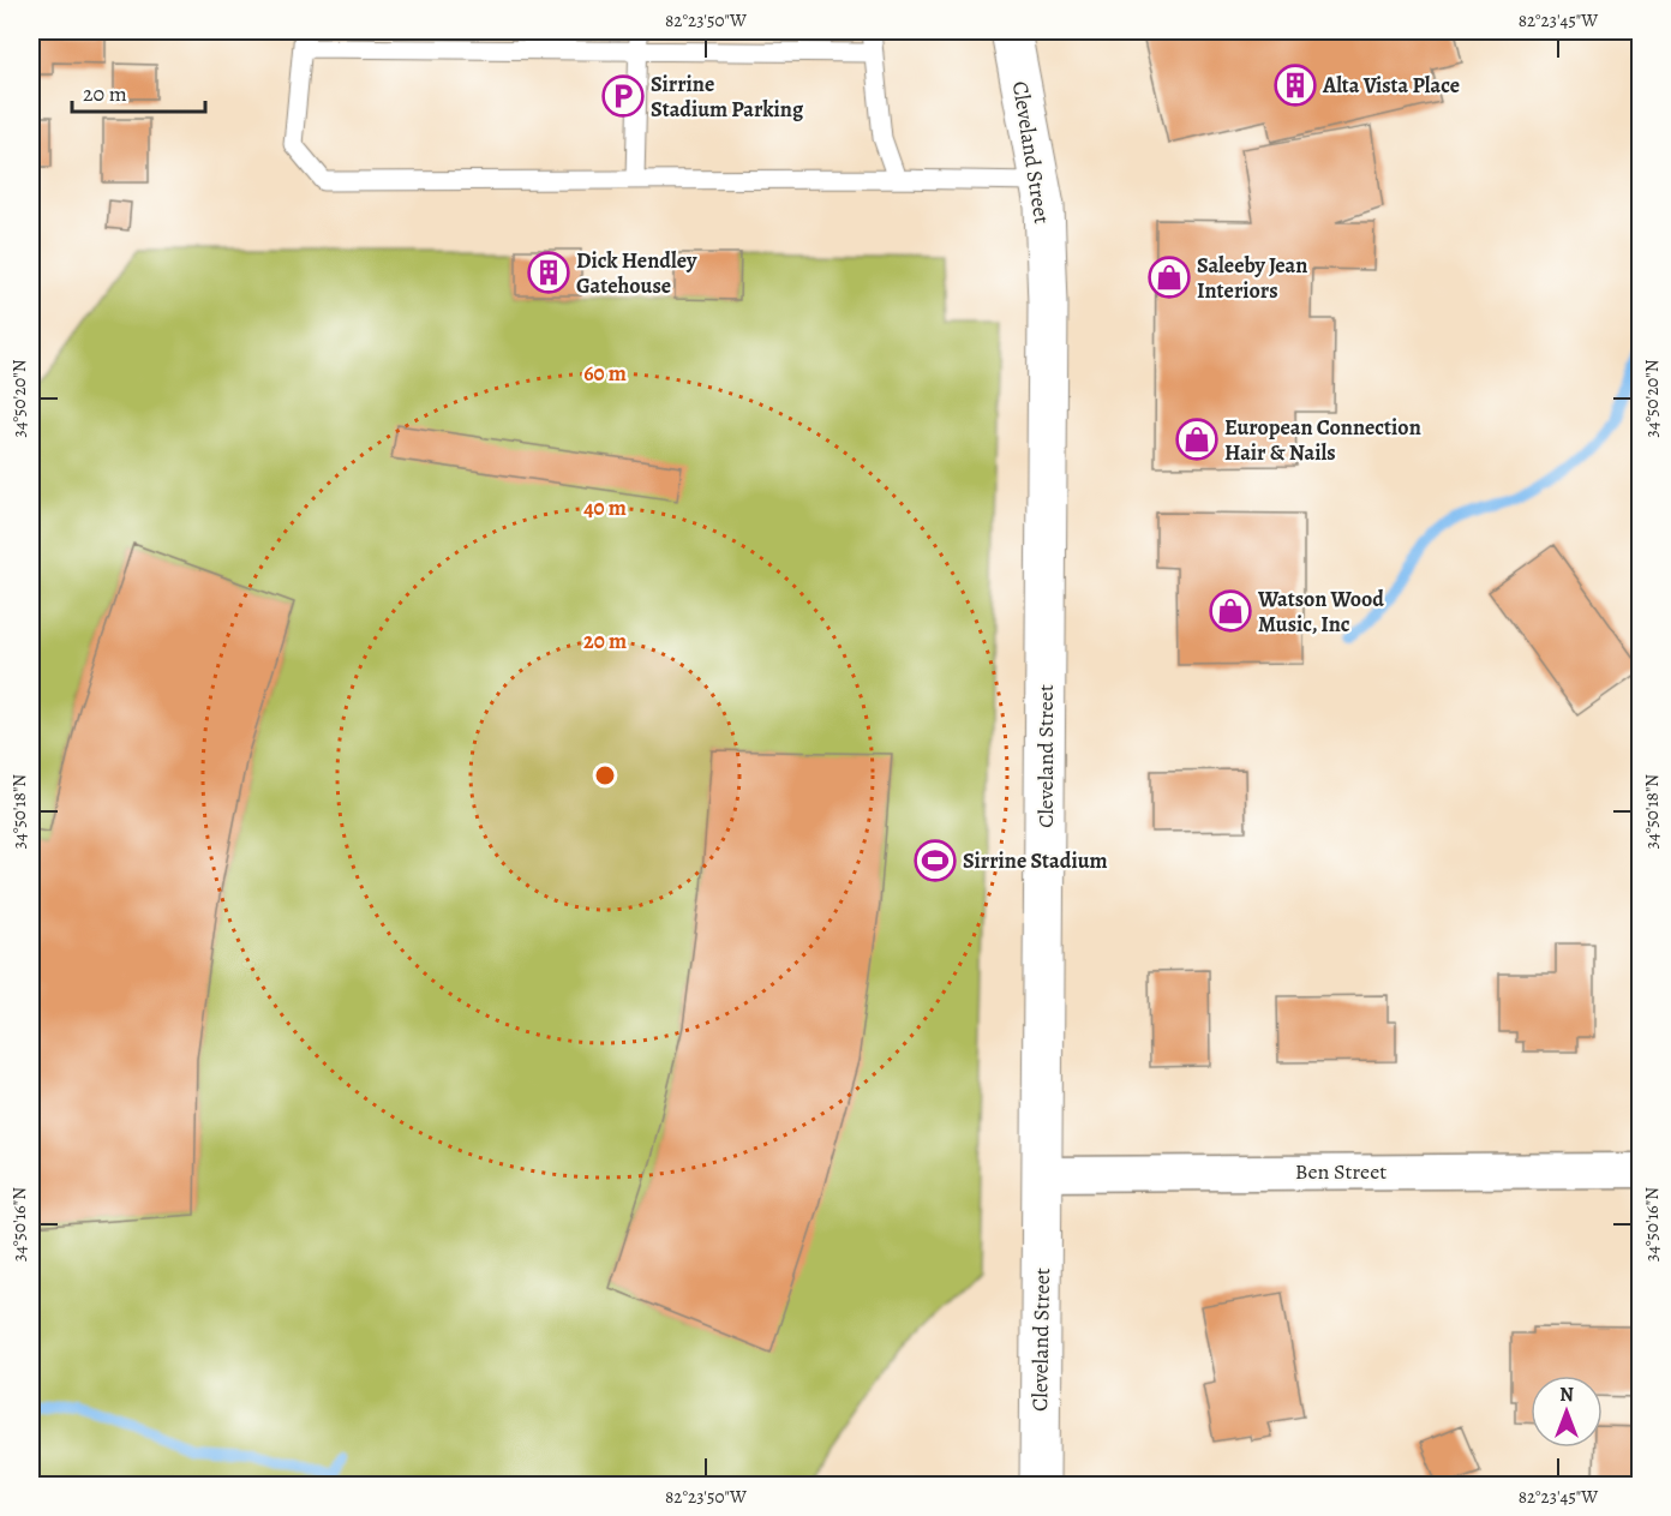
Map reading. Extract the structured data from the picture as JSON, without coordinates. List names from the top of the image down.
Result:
{
  "streets": {
    "street": ["Cleveland Street", "Ben Street"]
  },
  "crossings": [
    ["Cleveland Street", "Ben Street"]
  ],
  "places": {
    "building": ["Alta Vista Place", "Dick Hendley Gatehouse"],
    "parking": ["Sirrine Stadium Parking"],
    "shop": ["Saleeby Jean Interiors", "European Connection Hair & Nails", "Watson Wood Music, Inc"],
    "sports": ["Sirrine Stadium"]
  },
  "scale_bar": "20 m",
  "north": "top",
  "coordinates": [
    "82°23'50\"W",
    "82°23'45\"W",
    "34°50'20\"N",
    "34°50'18\"N",
    "34°50'16\"N"
  ],
  "rings": ["60 m", "40 m", "20 m"]
}
